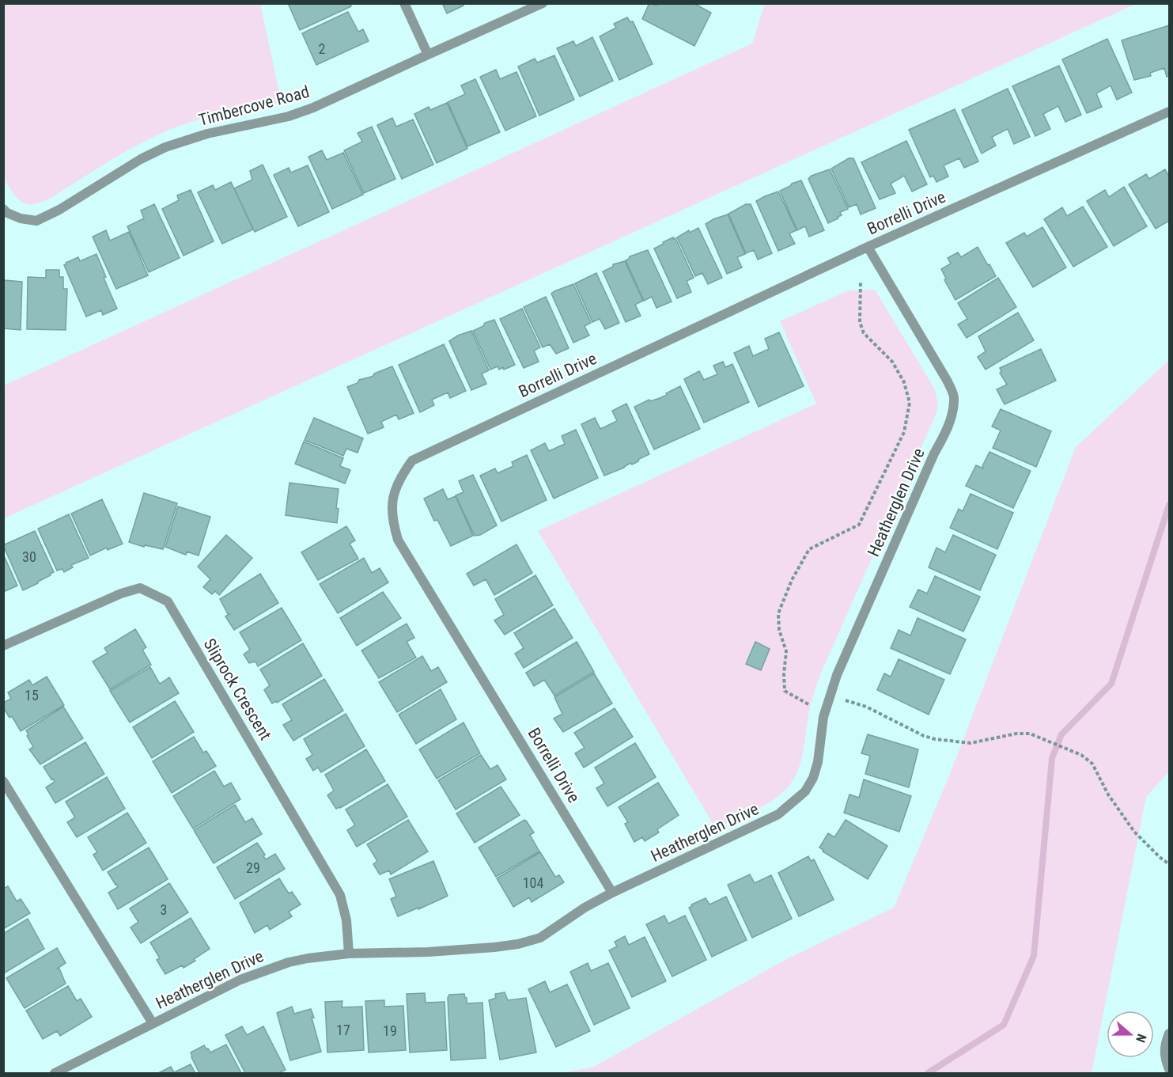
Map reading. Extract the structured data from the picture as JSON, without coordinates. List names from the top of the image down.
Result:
{
  "streets": {
    "street": [
      "Timbercove Road",
      "Borrelli Drive",
      "Heatherglen Drive",
      "Sliprock Crescent"
    ]
  },
  "crossings": [
    ["Borrelli Drive", "Heatherglen Drive"],
    ["Heatherglen Drive", "Sliprock Crescent"]
  ],
  "house_numbers": [
    "2",
    "30",
    "15",
    "29",
    "104",
    "3",
    "17",
    "19"
  ],
  "north": "right"
}
